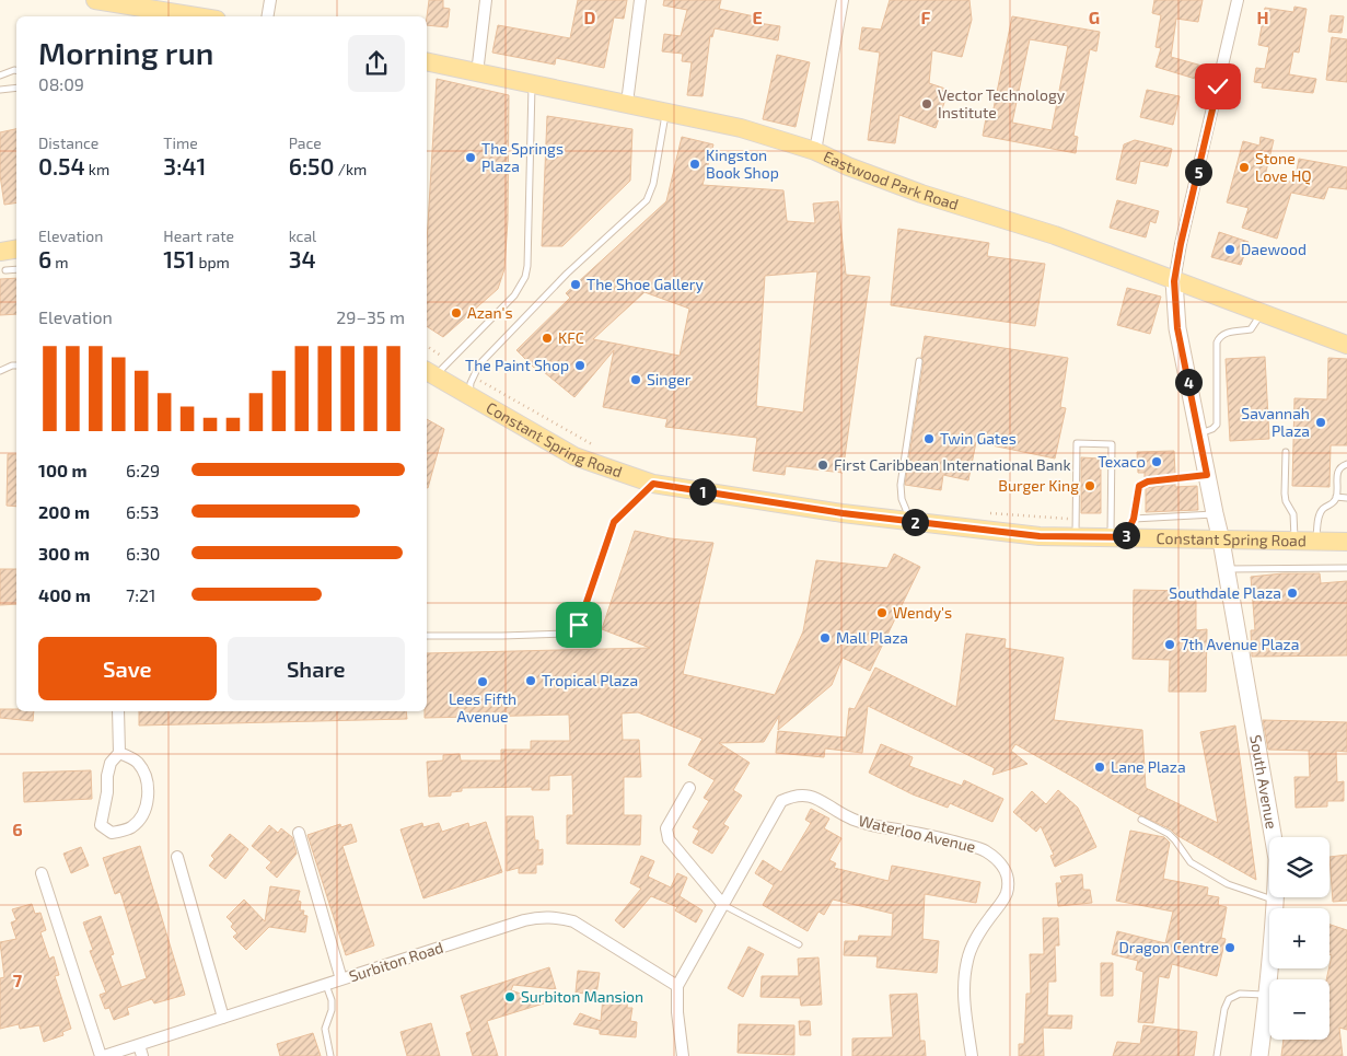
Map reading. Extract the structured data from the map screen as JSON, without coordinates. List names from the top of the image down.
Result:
{
  "streets": {
    "main road": ["Eastwood Park Road", "Constant Spring Road", "South Avenue"],
    "street": ["Waterloo Avenue", "Surbiton Road"]
  },
  "crossings": [
    ["Eastwood Park Road", "South Avenue"],
    ["Constant Spring Road", "South Avenue"],
    ["Waterloo Avenue", "Surbiton Road"]
  ],
  "places": [
    "Vector Technology Institute",
    "The Springs Plaza",
    "Kingston Book Shop",
    "Stone Love HQ",
    "Daewood",
    "The Shoe Gallery",
    "Azan's",
    "KFC",
    "The Paint Shop",
    "Singer",
    "Savannah Plaza",
    "Twin Gates",
    "Texaco",
    "First Caribbean International Bank",
    "Burger King",
    "Southdale Plaza",
    "Wendy's",
    "Mall Plaza",
    "7th Avenue Plaza",
    "Tropical Plaza",
    "Lees Fifth Avenue",
    "Lane Plaza",
    "Dragon Centre",
    "Surbiton Mansion"
  ],
  "page": {
    "heading": ["Morning run", "08:09"],
    "stats": [
      ["Distance", "0.54 km"],
      ["Time", "3:41"],
      ["Pace", "6:50 /km"],
      ["Elevation", "6 m"],
      ["Heart rate", "151 bpm"],
      ["kcal", "34"]
    ],
    "pins": [
      "5",
      "4",
      "1",
      "2",
      "3"
    ],
    "chart": ["Elevation", "29–35 m"],
    "list": [
      {
        "name": "100 m",
        "note": "6:29"
      },
      {
        "name": "200 m",
        "note": "6:53"
      },
      {
        "name": "300 m",
        "note": "6:30"
      },
      {
        "name": "400 m",
        "note": "7:21"
      }
    ],
    "buttons": ["Save", "Share"],
    "map_buttons": ["+", "−"]
  },
  "grid": {
    "columns": [
      "D",
      "E",
      "F",
      "G",
      "H"
    ],
    "rows": ["6", "7"]
  }
}
